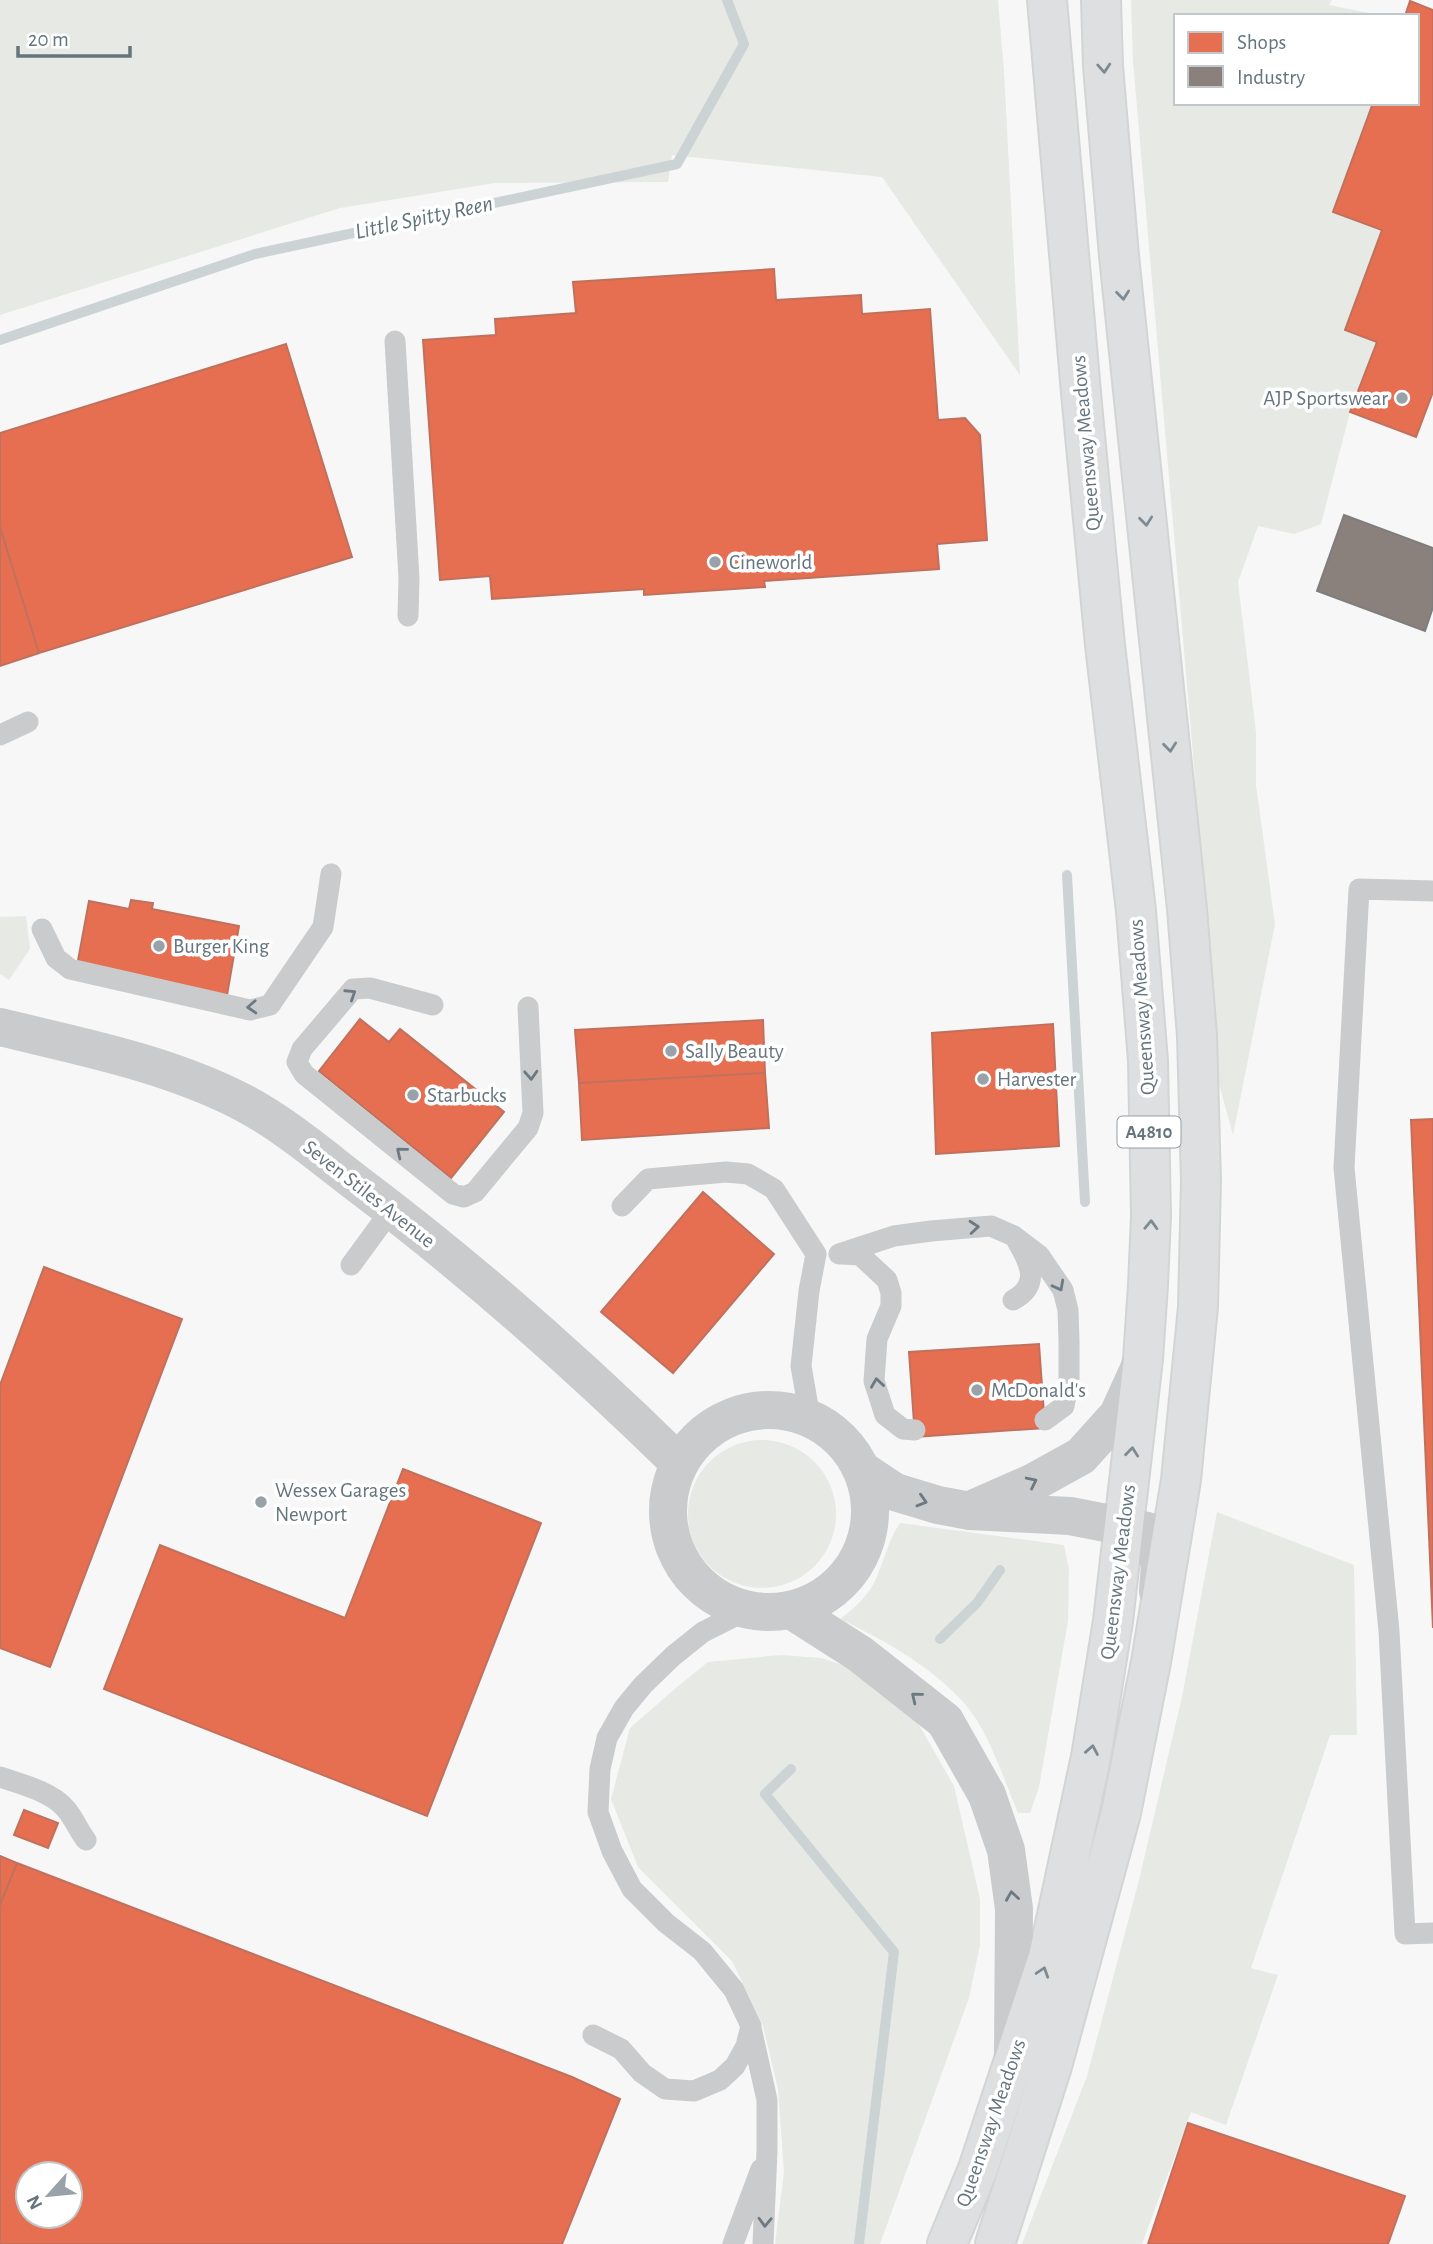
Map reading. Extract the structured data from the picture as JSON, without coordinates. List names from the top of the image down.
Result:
{
  "streets": {
    "main road": ["Queensway Meadows", "A4810"],
    "street": ["Seven Stiles Avenue"]
  },
  "water": ["Little Spitty Reen"],
  "places": [
    "AJP Sportswear",
    "Cineworld",
    "Burger King",
    "Sally Beauty",
    "Harvester",
    "Starbucks",
    "McDonald's",
    "Wessex Garages Newport"
  ],
  "legend": ["Shops", "Industry"],
  "scale_bar": "20 m",
  "north": "bottom left"
}
